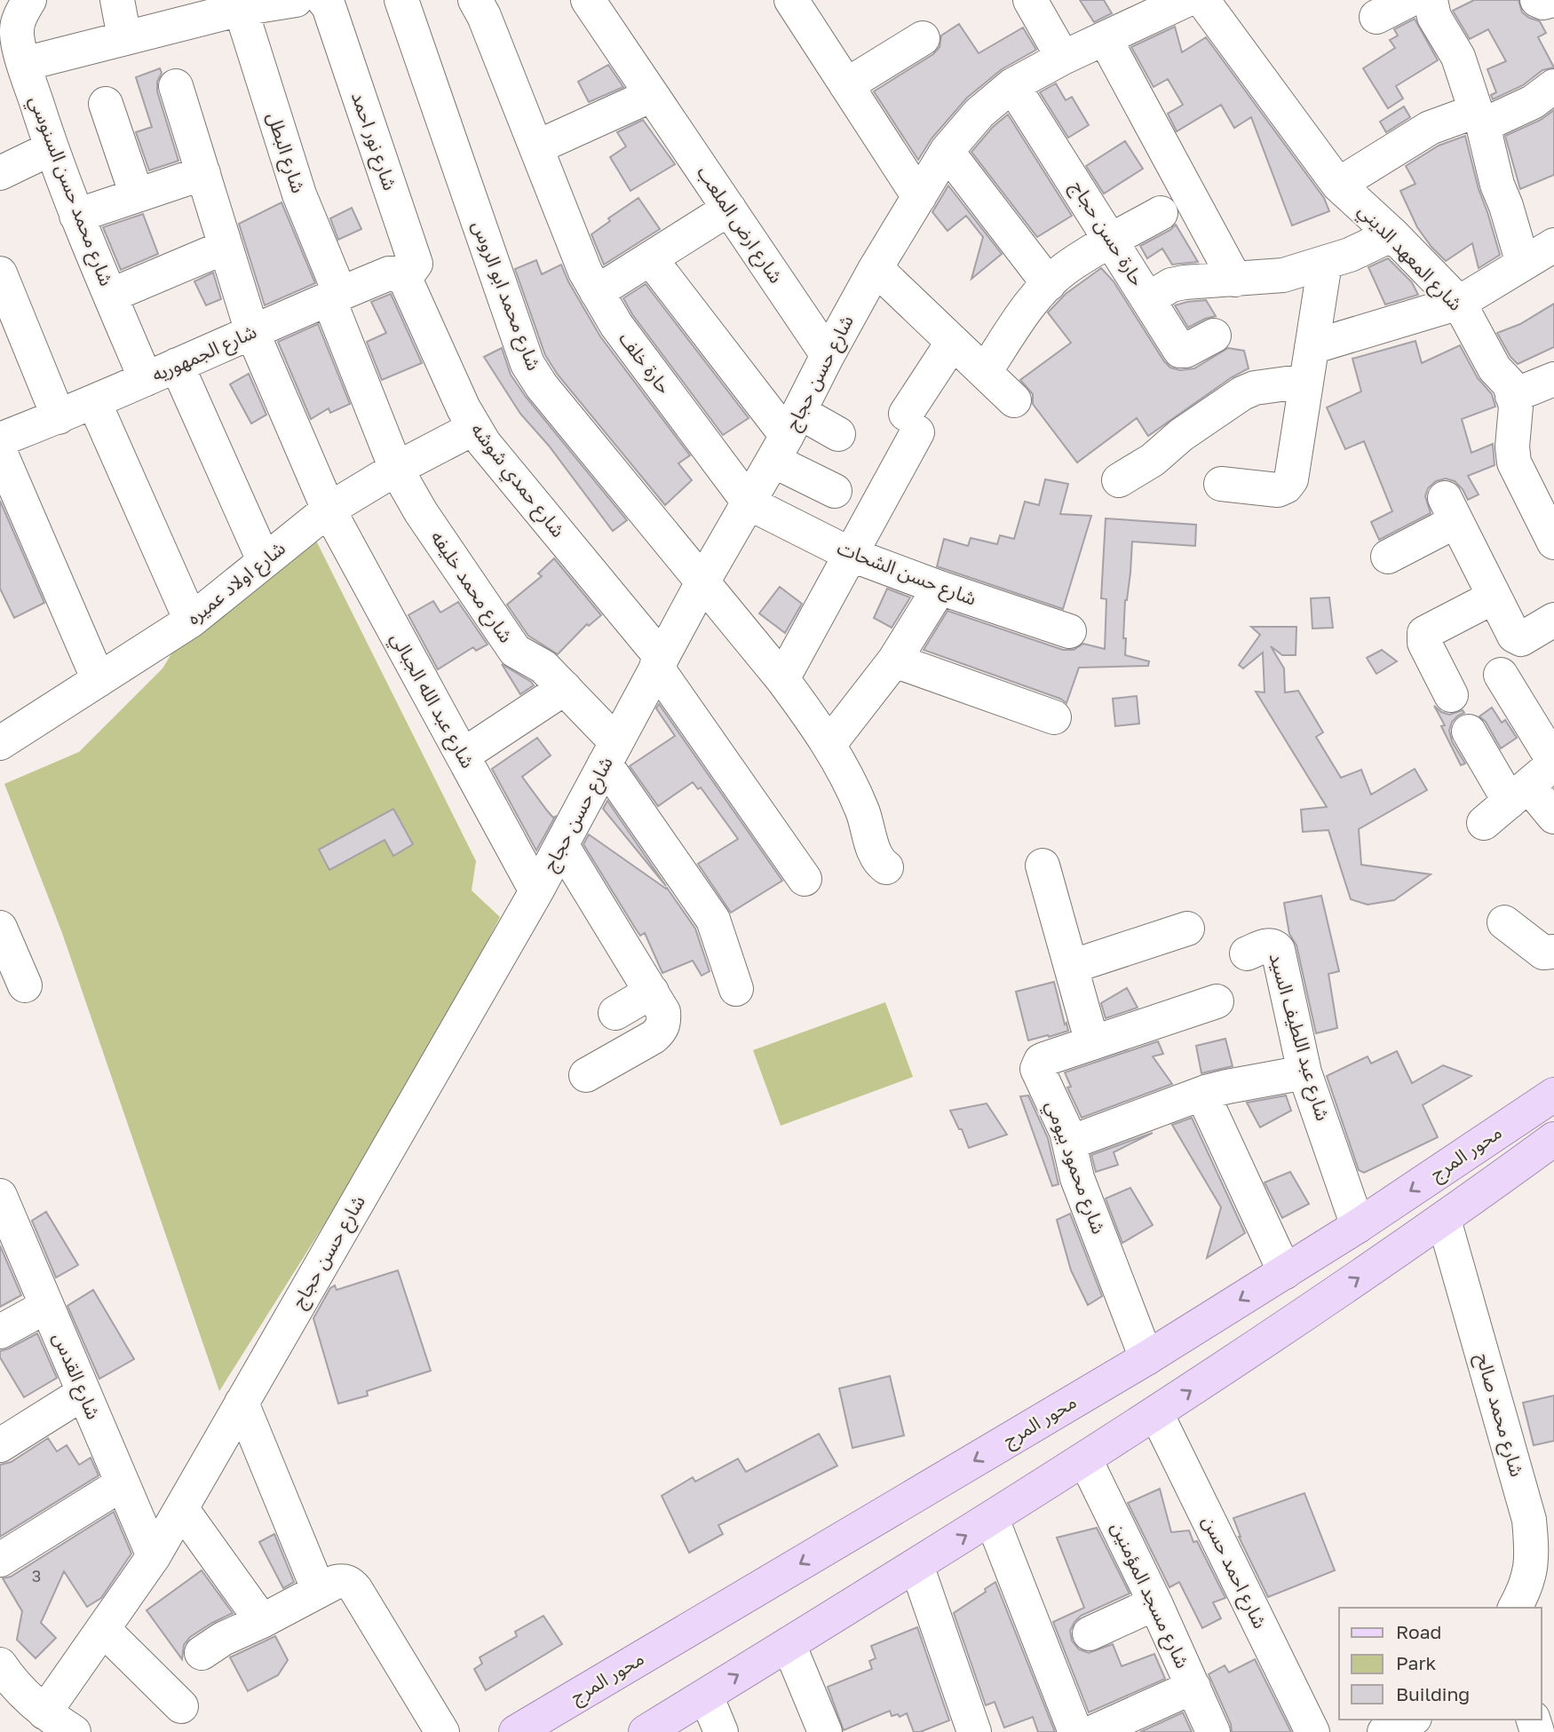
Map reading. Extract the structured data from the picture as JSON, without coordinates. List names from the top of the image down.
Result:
{
  "streets": {
    "main road": ["محور المرج"],
    "street": [
      "شارع نور احمد",
      "شارع البطل",
      "شارع محمد حسن السنوسي",
      "شارع ارض الملعب",
      "حارة حسن حجاج",
      "شارع المعهد الديني",
      "شارع محمد ابو الروس",
      "شارع الجمهوريه",
      "حارة خلف",
      "شارع حسن حجاج",
      "شارع حمدي شوشه",
      "شارع حسن الشحات",
      "شارع اولاد عميره",
      "شارع محمد خليفه",
      "شارع عبد الله الجبالي",
      "شارع عبد اللطيف السيد",
      "شارع محمود بيومي",
      "شارع القدس",
      "شارع محمد صالح",
      "شارع احمد حسن",
      "شارع مسجد المؤمنين"
    ]
  },
  "crossings": [
    ["شارع نور احمد", "شارع البطل"],
    ["شارع نور احمد", "شارع الجمهوريه"],
    ["شارع نور احمد", "شارع حمدي شوشه"],
    ["شارع البطل", "شارع الجمهوريه"],
    ["شارع البطل", "شارع اولاد عميره"],
    ["شارع البطل", "شارع محمد خليفه"],
    ["شارع محمد حسن السنوسي", "شارع الجمهوريه"],
    ["شارع ارض الملعب", "شارع حسن حجاج"],
    ["حارة حسن حجاج", "شارع حسن حجاج"],
    ["شارع المعهد الديني", "شارع حسن حجاج"],
    ["شارع محمد ابو الروس", "شارع حسن حجاج"],
    ["شارع الجمهوريه", "شارع حمدي شوشه"],
    ["شارع الجمهوريه", "شارع عبد الله الجبالي"],
    ["حارة خلف", "شارع حسن حجاج"],
    ["حارة خلف", "شارع حسن الشحات"],
    ["شارع حسن حجاج", "شارع حمدي شوشه"],
    ["شارع حسن حجاج", "شارع حسن الشحات"],
    ["شارع حسن حجاج", "شارع محمد خليفه"],
    ["شارع حسن حجاج", "شارع عبد الله الجبالي"],
    ["شارع حسن حجاج", "شارع القدس"],
    ["شارع حمدي شوشه", "شارع اولاد عميره"],
    ["شارع اولاد عميره", "شارع محمد خليفه"],
    ["شارع اولاد عميره", "شارع عبد الله الجبالي"],
    ["شارع عبد اللطيف السيد", "محور المرج"],
    ["محور المرج", "شارع محمود بيومي"],
    ["محور المرج", "شارع محمد صالح"],
    ["محور المرج", "شارع احمد حسن"],
    ["محور المرج", "شارع مسجد المؤمنين"]
  ],
  "house_numbers": ["3"],
  "legend": ["Road", "Park", "Building"]
}
